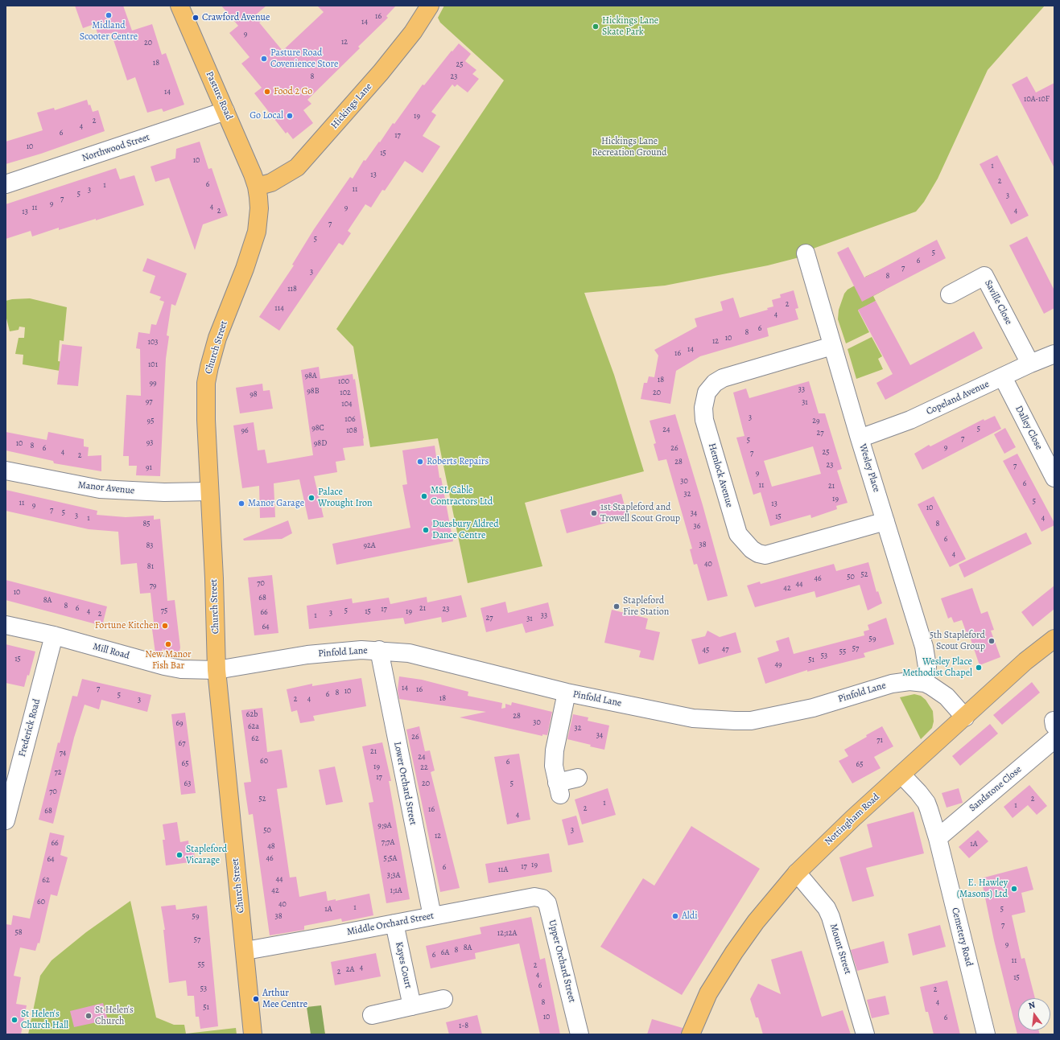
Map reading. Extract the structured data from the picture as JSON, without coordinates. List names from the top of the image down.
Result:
{
  "streets": {
    "main road": [
      "Pasture Road",
      "Hickings Lane",
      "Church Street",
      "Nottingham Road"
    ],
    "street": [
      "Northwood Street",
      "Saville Close",
      "Copeland Avenue",
      "Dalley Close",
      "Wesley Place",
      "Hemlock Avenue",
      "Manor Avenue",
      "Mill Road",
      "Pinfold Lane",
      "Frederick Road",
      "Lower Orchard Street",
      "Sandstone Close",
      "Middle Orchard Street",
      "Cemetery Road",
      "Mount Street",
      "Upper Orchard Street",
      "Kayes Court"
    ]
  },
  "crossings": [
    ["Pasture Road", "Hickings Lane"],
    ["Pasture Road", "Northwood Street"],
    ["Pasture Road", "Church Street"],
    ["Hickings Lane", "Church Street"],
    ["Saville Close", "Copeland Avenue"],
    ["Church Street", "Manor Avenue"],
    ["Church Street", "Mill Road"],
    ["Church Street", "Pinfold Lane"],
    ["Church Street", "Middle Orchard Street"],
    ["Copeland Avenue", "Dalley Close"],
    ["Copeland Avenue", "Wesley Place"],
    ["Wesley Place", "Hemlock Avenue"],
    ["Wesley Place", "Pinfold Lane"],
    ["Mill Road", "Pinfold Lane"],
    ["Mill Road", "Frederick Road"],
    ["Pinfold Lane", "Lower Orchard Street"],
    ["Pinfold Lane", "Nottingham Road"],
    ["Lower Orchard Street", "Middle Orchard Street"],
    ["Sandstone Close", "Cemetery Road"],
    ["Nottingham Road", "Cemetery Road"],
    ["Nottingham Road", "Mount Street"],
    ["Middle Orchard Street", "Upper Orchard Street"],
    ["Middle Orchard Street", "Kayes Court"]
  ],
  "parks": ["Hickings Lane Recreation Ground"],
  "places": [
    "Midland Scooter Centre",
    "Crawford Avenue",
    "Hickings Lane Skate Park",
    "Pasture Road Covenience Store",
    "Food 2 Go",
    "Go Local",
    "Roberts Repairs",
    "MSL Cable Contractors Ltd",
    "Palace Wrought Iron",
    "Manor Garage",
    "1st Stapleford and Trowell Scout Group",
    "Duesbury Aldred Dance Centre",
    "Stapleford Fire Station",
    "Fortune Kitchen",
    "5th Stapleford Scout Group",
    "New Manor Fish Bar",
    "Wesley Place Methodist Chapel",
    "Stapleford Vicarage",
    "E. Hawley (Masons) Ltd",
    "Aldi",
    "Arthur Mee Centre",
    "St Helen's Church",
    "St Helen's Church Hall"
  ],
  "house_numbers": [
    "16",
    "14",
    "9",
    "12",
    "20",
    "18",
    "25",
    "8",
    "23",
    "14",
    "10A-10F",
    "19",
    "2",
    "4",
    "6",
    "17",
    "10",
    "15",
    "10",
    "1",
    "13",
    "2",
    "6",
    "1",
    "11",
    "3",
    "5",
    "3",
    "7",
    "9",
    "4",
    "11",
    "9",
    "2",
    "4",
    "13",
    "7",
    "5",
    "5",
    "6",
    "7",
    "3",
    "8",
    "118",
    "2",
    "114",
    "4",
    "6",
    "8",
    "10",
    "12",
    "103",
    "14",
    "16",
    "101",
    "98A",
    "18",
    "100",
    "99",
    "33",
    "98B",
    "102",
    "20",
    "98",
    "97",
    "31",
    "104",
    "3",
    "106",
    "95",
    "29",
    "98C",
    "5",
    "24",
    "96",
    "108",
    "27",
    "7",
    "5",
    "93",
    "10",
    "98D",
    "8",
    "9",
    "6",
    "26",
    "4",
    "25",
    "7",
    "2",
    "28",
    "23",
    "7",
    "91",
    "9",
    "30",
    "6",
    "11",
    "21",
    "32",
    "19",
    "5",
    "11",
    "13",
    "9",
    "10",
    "7",
    "5",
    "34",
    "3",
    "15",
    "1",
    "4",
    "85",
    "8",
    "36",
    "6",
    "38",
    "83",
    "92A",
    "4",
    "40",
    "81",
    "52",
    "50",
    "46",
    "70",
    "44",
    "79",
    "42",
    "10",
    "68",
    "8A",
    "8",
    "6",
    "21",
    "17",
    "23",
    "75",
    "5",
    "4",
    "15",
    "19",
    "66",
    "3",
    "2",
    "1",
    "33",
    "27",
    "31",
    "64",
    "59",
    "57",
    "47",
    "45",
    "55",
    "53",
    "15",
    "51",
    "49",
    "14",
    "7",
    "16",
    "10",
    "8",
    "6",
    "5",
    "18",
    "2",
    "4",
    "3",
    "62b",
    "28",
    "30",
    "69",
    "62a",
    "32",
    "34",
    "26",
    "62",
    "71",
    "67",
    "21",
    "74",
    "24",
    "60",
    "6",
    "65",
    "65",
    "19",
    "22",
    "72",
    "17",
    "63",
    "20",
    "5",
    "70",
    "52",
    "2",
    "1",
    "1",
    "2",
    "16",
    "68",
    "4",
    "9;9A",
    "50",
    "3",
    "12",
    "7;7A",
    "66",
    "1A",
    "48",
    "46",
    "5;5A",
    "64",
    "19",
    "17",
    "6",
    "11A",
    "3;3A",
    "44",
    "62",
    "42",
    "1;1A",
    "60",
    "40",
    "1",
    "1A",
    "5",
    "59",
    "38",
    "7",
    "58",
    "12;12A",
    "57",
    "9",
    "8A",
    "8",
    "6A",
    "6",
    "11",
    "55",
    "2",
    "4",
    "2A",
    "2",
    "4",
    "15",
    "6",
    "53",
    "2",
    "8",
    "4",
    "51",
    "10",
    "6",
    "1-8"
  ],
  "north": "top"
}
